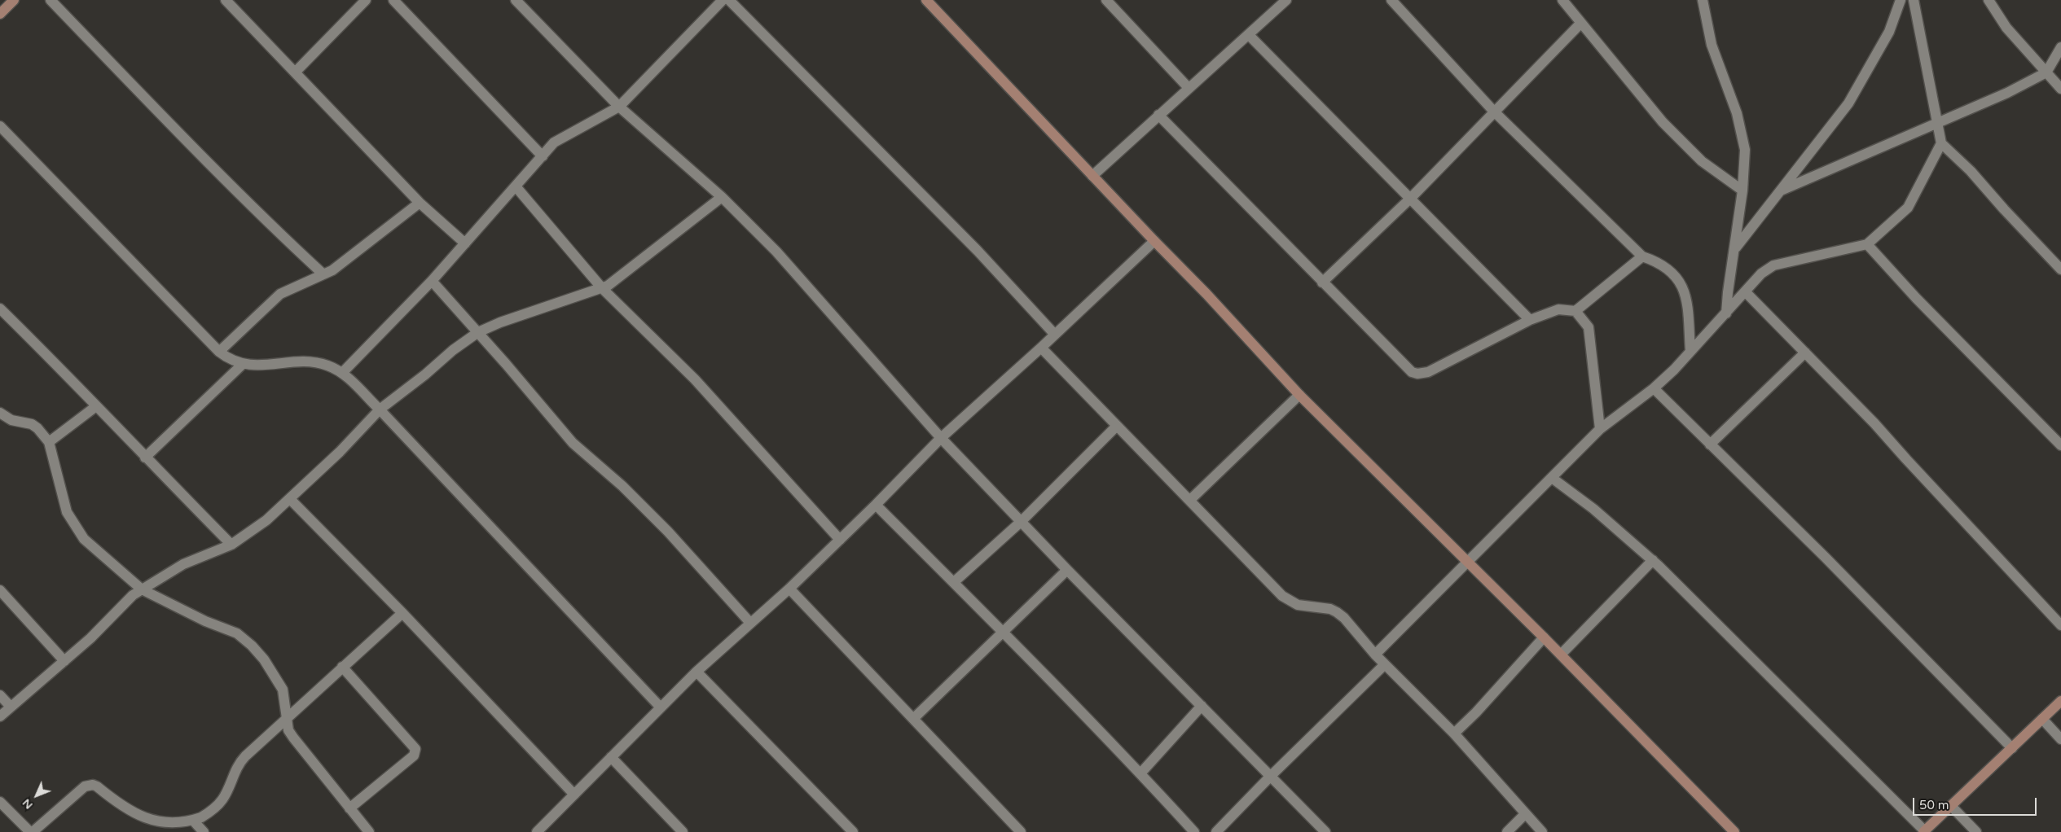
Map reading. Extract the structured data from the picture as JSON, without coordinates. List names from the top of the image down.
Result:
{
  "scale_bar": "50 m",
  "north": "bottom left"
}
